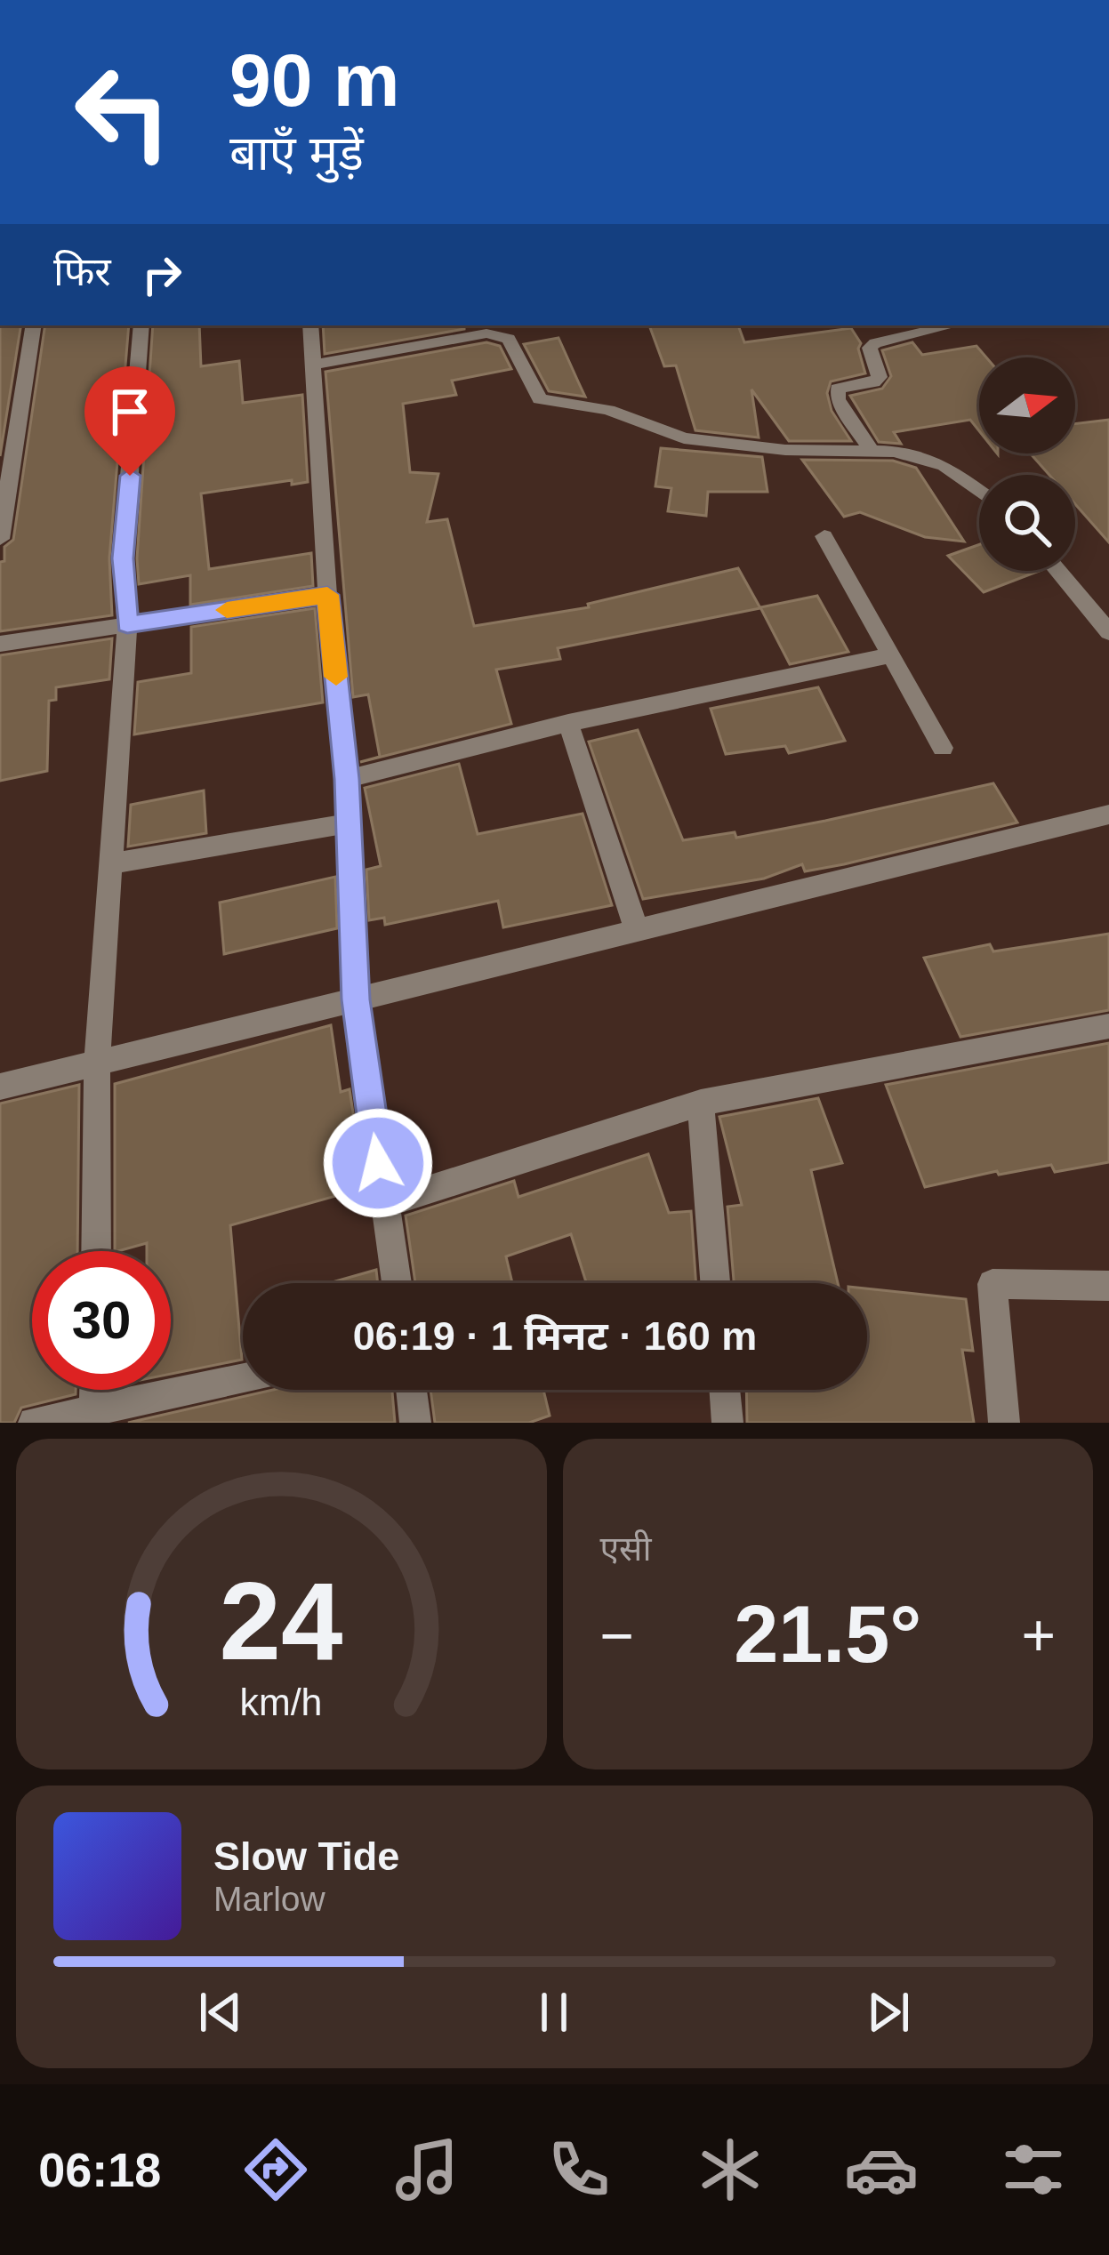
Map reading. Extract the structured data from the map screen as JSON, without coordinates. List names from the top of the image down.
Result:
{
  "north": "right",
  "page": {
    "turn": ["90 m", "बाएँ मुड़ें"],
    "then": "फिर",
    "limit": "30",
    "trip": "06:19 · 1 मिनट · 160 m",
    "tile": "एसी",
    "heat": ["−", "21.5°", "+"],
    "song": ["Slow Tide", "Marlow"],
    "tabs": "06:18",
    "gauge": ["24", "km/h"]
  }
}
